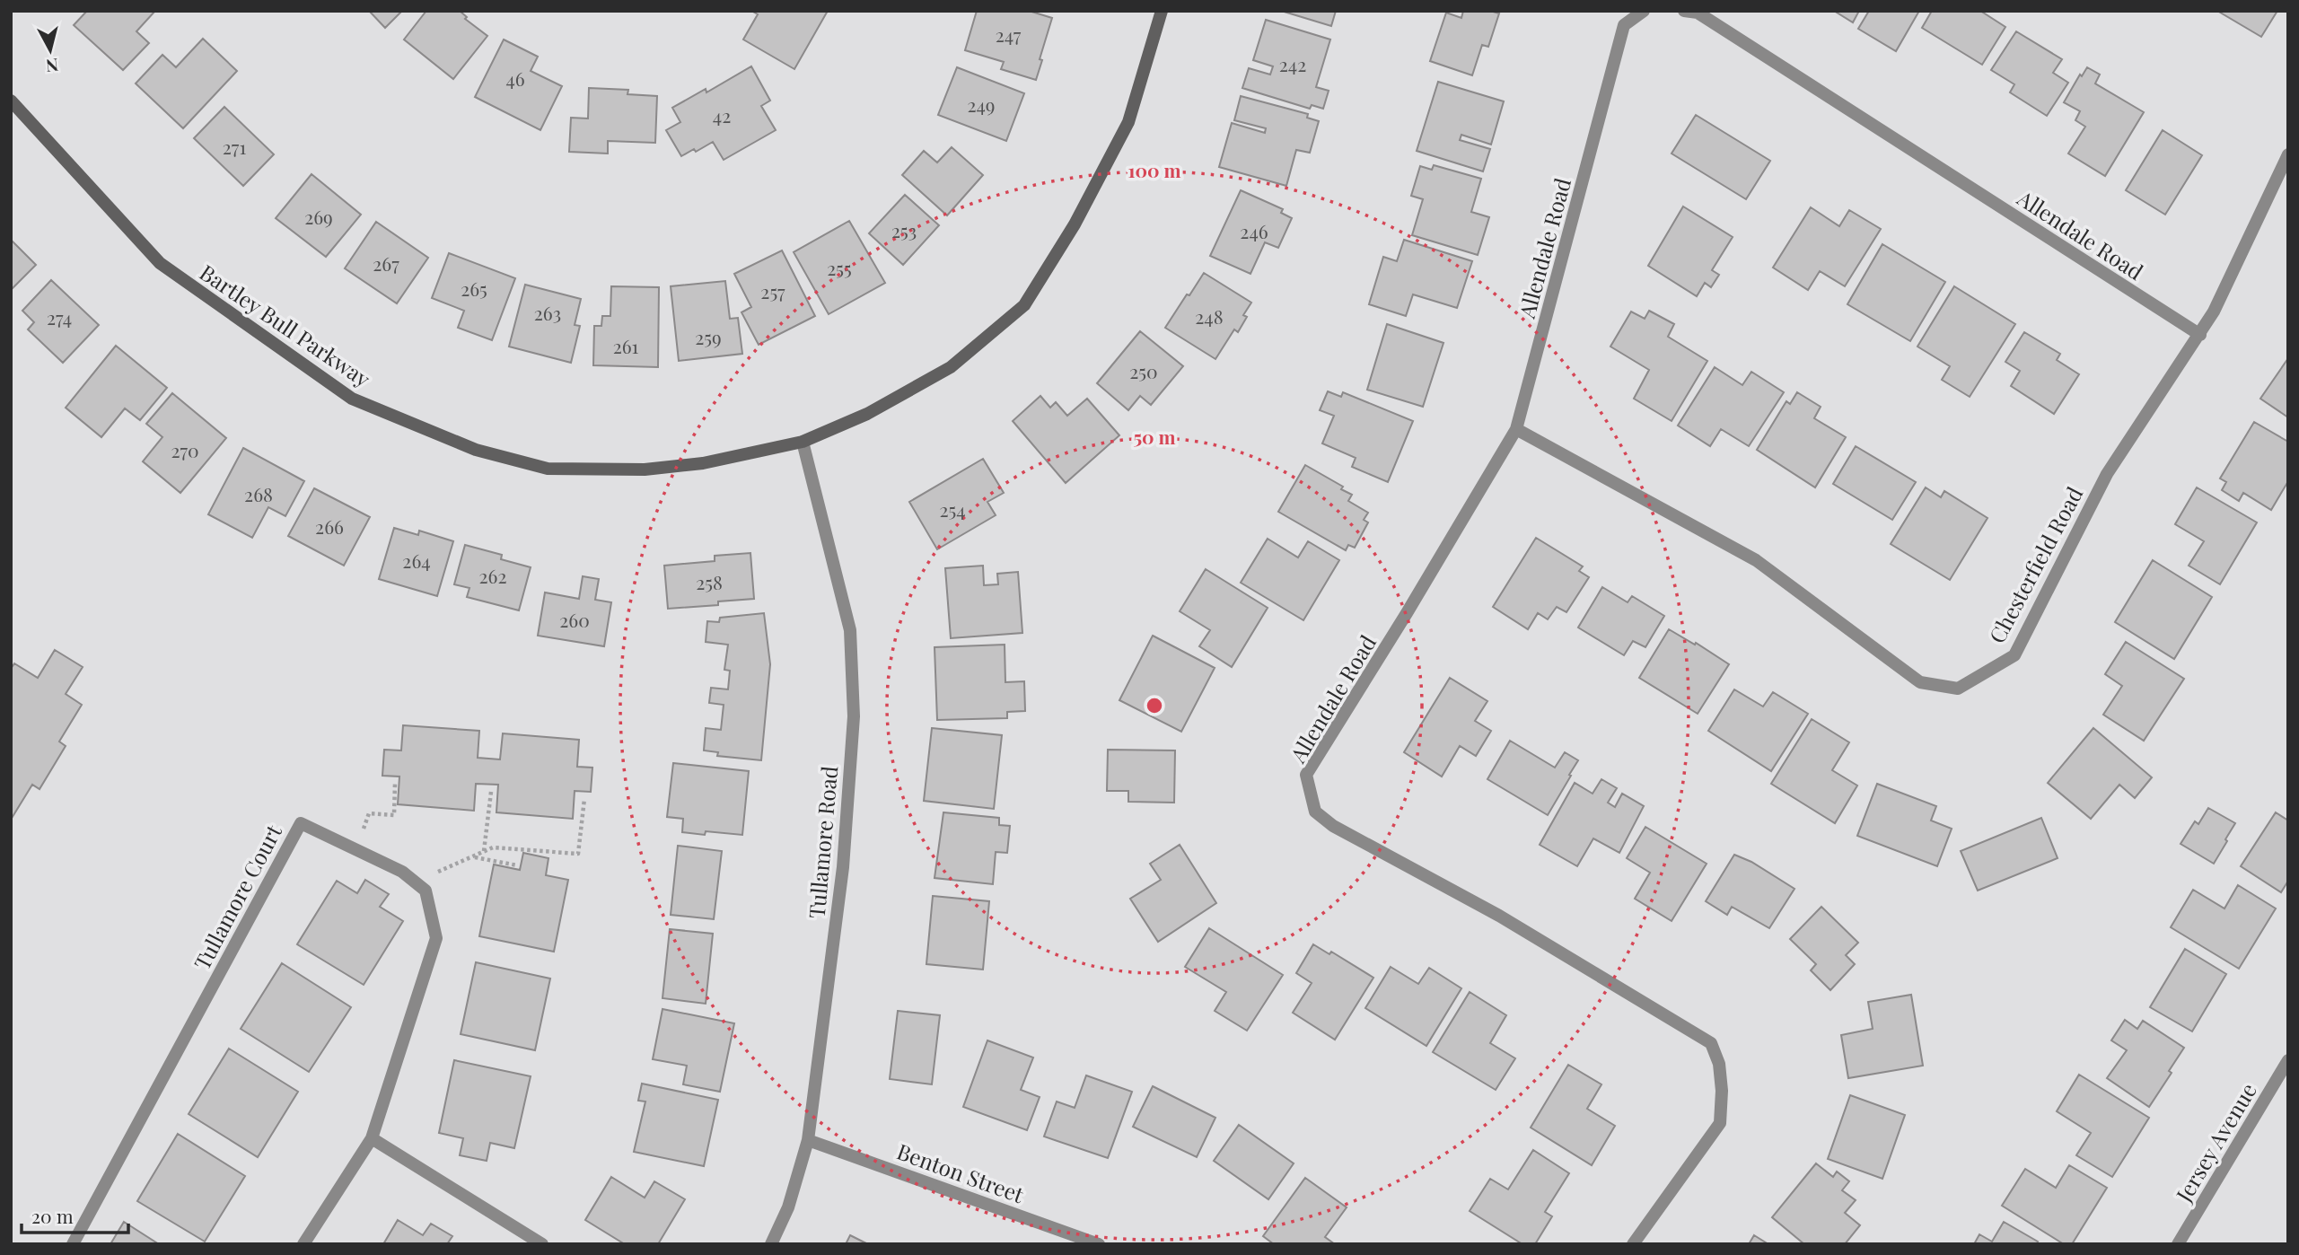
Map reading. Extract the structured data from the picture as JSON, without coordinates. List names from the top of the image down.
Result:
{
  "streets": {
    "street": [
      "Allendale Road",
      "Bartley Bull Parkway",
      "Chesterfield Road",
      "Tullamore Road",
      "Tullamore Court",
      "Jersey Avenue",
      "Benton Street"
    ]
  },
  "crossings": [
    ["Allendale Road", "Chesterfield Road"],
    ["Bartley Bull Parkway", "Tullamore Road"],
    ["Tullamore Road", "Benton Street"]
  ],
  "house_numbers": [
    "247",
    "242",
    "46",
    "249",
    "42",
    "271",
    "269",
    "253",
    "246",
    "267",
    "255",
    "265",
    "257",
    "263",
    "248",
    "274",
    "259",
    "261",
    "250",
    "270",
    "268",
    "254",
    "266",
    "264",
    "262",
    "258",
    "260"
  ],
  "scale_bar": "20 m",
  "north": "bottom",
  "rings": ["100 m", "50 m"]
}
